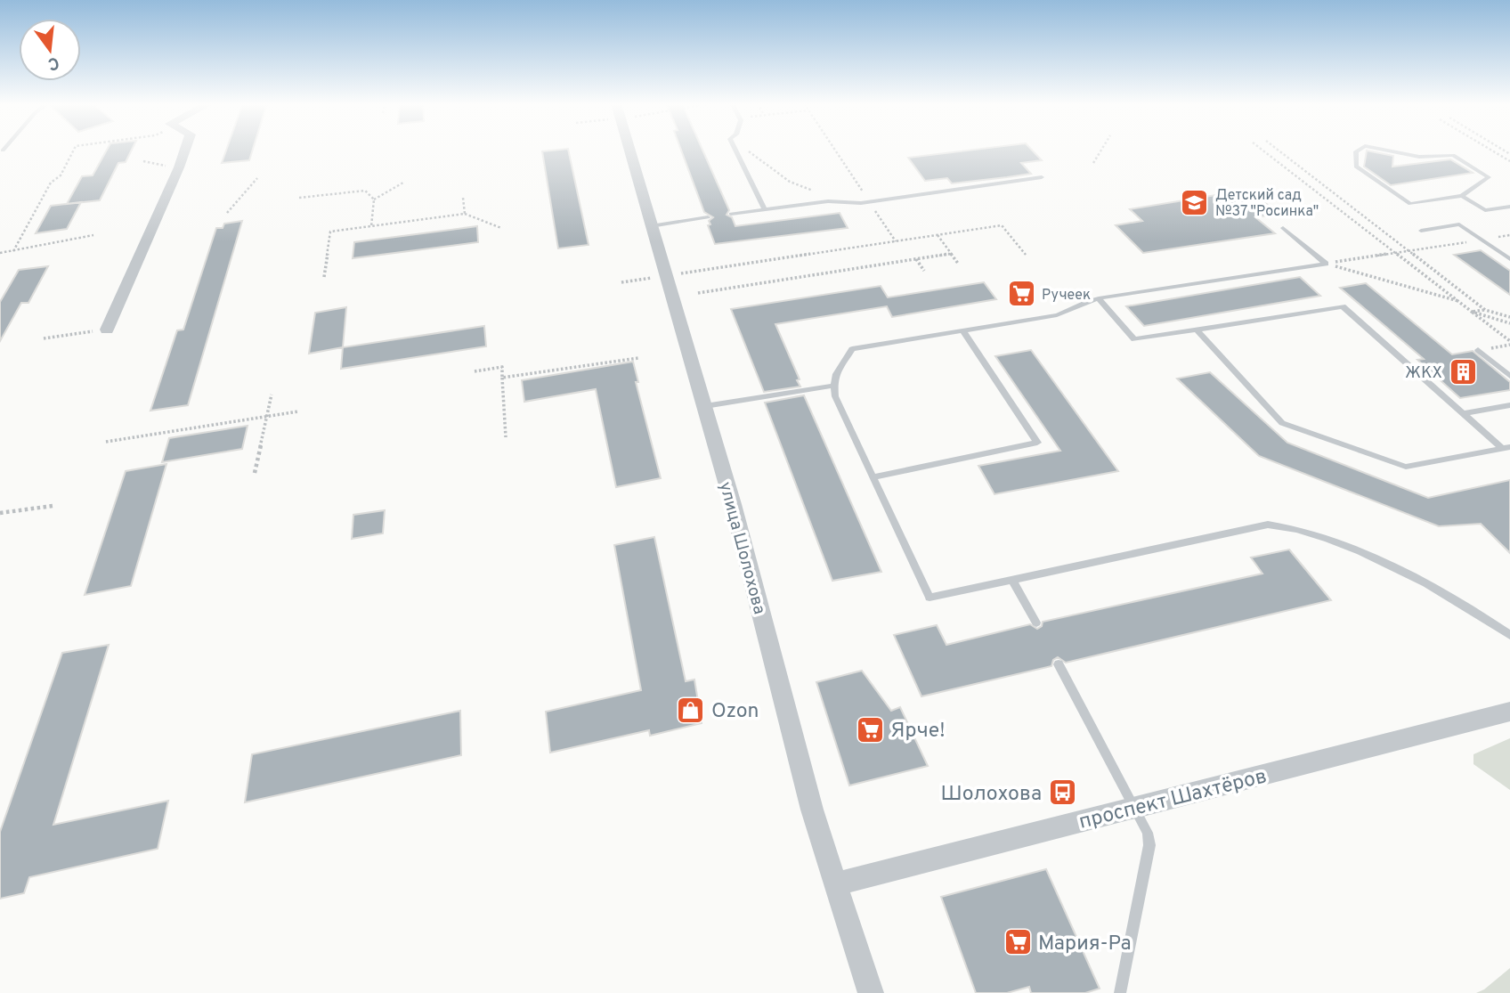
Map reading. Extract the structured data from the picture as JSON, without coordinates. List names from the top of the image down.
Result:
{
  "streets": {
    "street": ["улица Шолохова", "проспект Шахтёров"]
  },
  "crossings": [
    ["улица Шолохова", "проспект Шахтёров"]
  ],
  "places": {
    "school or university": ["Детский сад №37 \"Росинка\""],
    "supermarket": ["Ручеек", "Ярче!", "Мария-Ра"],
    "building": ["ЖКХ"],
    "shop": ["Ozon"],
    "bus stop": ["Шолохова"]
  },
  "north": "bottom"
}
